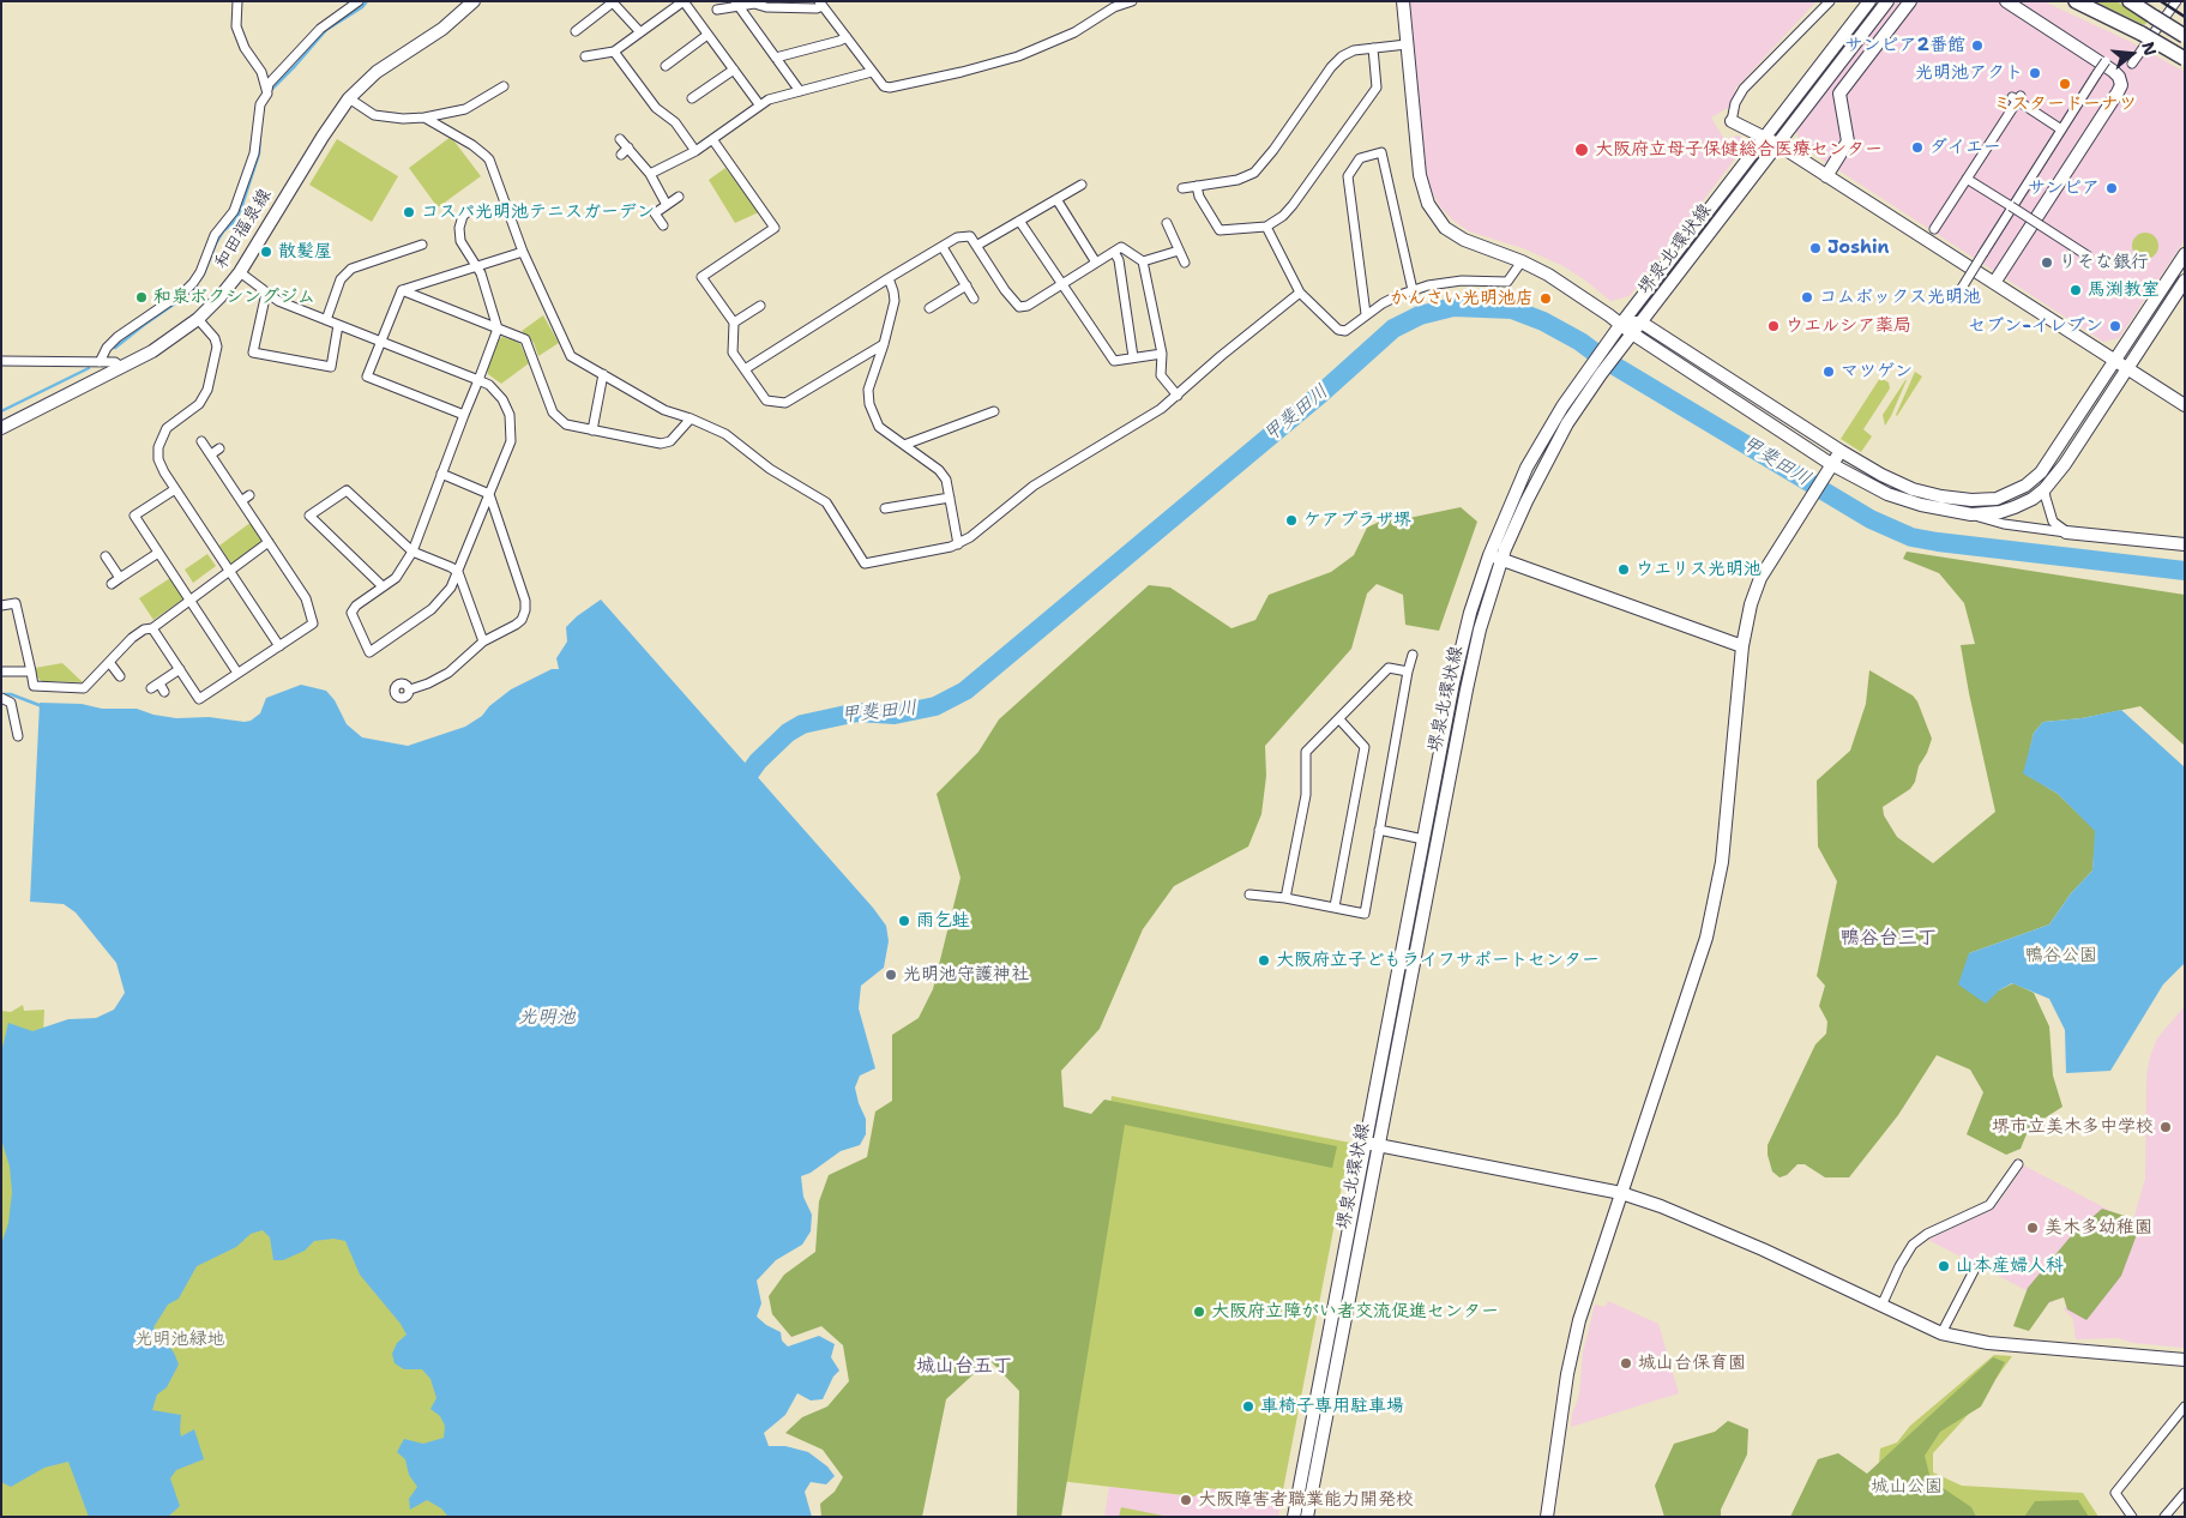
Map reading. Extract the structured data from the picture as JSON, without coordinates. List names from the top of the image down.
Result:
{
  "streets": {
    "street": ["和田福泉線", "堺泉北環状線"]
  },
  "districts": ["鴨谷台三丁", "城山台五丁"],
  "water": ["甲斐田川", "光明池"],
  "parks": ["鴨谷公園", "光明池緑地", "城山公園"],
  "places": [
    "サンピア2番館",
    "光明池アクト",
    "ミスタードーナツ",
    "ダイエー",
    "大阪府立母子保健総合医療センター",
    "サンピア",
    "コスパ光明池テニスガーデン",
    "Joshin",
    "散髪屋",
    "りそな銀行",
    "馬渕教室",
    "和泉ボクシングジム",
    "コムボックス光明池",
    "かんさい光明池店",
    "ウエルシア薬局",
    "セブン-イレブン",
    "マツゲン",
    "ケアプラザ堺",
    "ウエリス光明池",
    "雨乞蛙",
    "大阪府立子どもライフサポートセンター",
    "光明池守護神社",
    "堺市立美木多中学校",
    "美木多幼稚園",
    "山本産婦人科",
    "大阪府立障がい者交流促進センター",
    "城山台保育園",
    "車椅子専用駐車場",
    "大阪障害者職業能力開発校"
  ],
  "north": "right"
}
